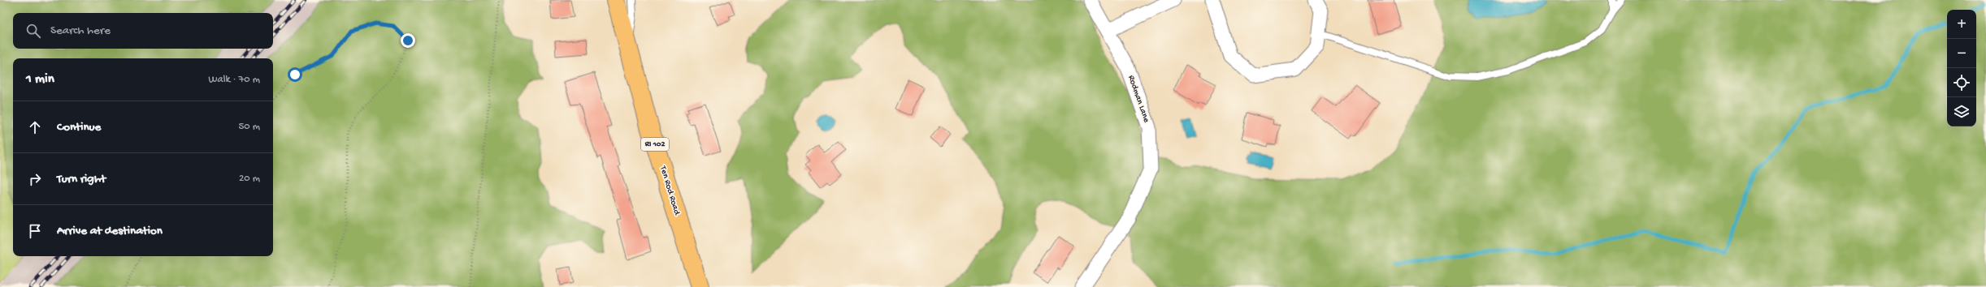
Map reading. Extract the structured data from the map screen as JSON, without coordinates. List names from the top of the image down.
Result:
{
  "streets": {
    "main road": ["RI 102", "Ten Rod Road"],
    "street": ["Rodman Lane"]
  },
  "page": {
    "map_buttons": ["+", "−"],
    "search": "Search here",
    "heading": ["1 min", "Walk · 70 m"],
    "list": [
      ["Continue", "50 m"],
      ["Turn right", "20 m"],
      "Arrive at destination"
    ]
  }
}
